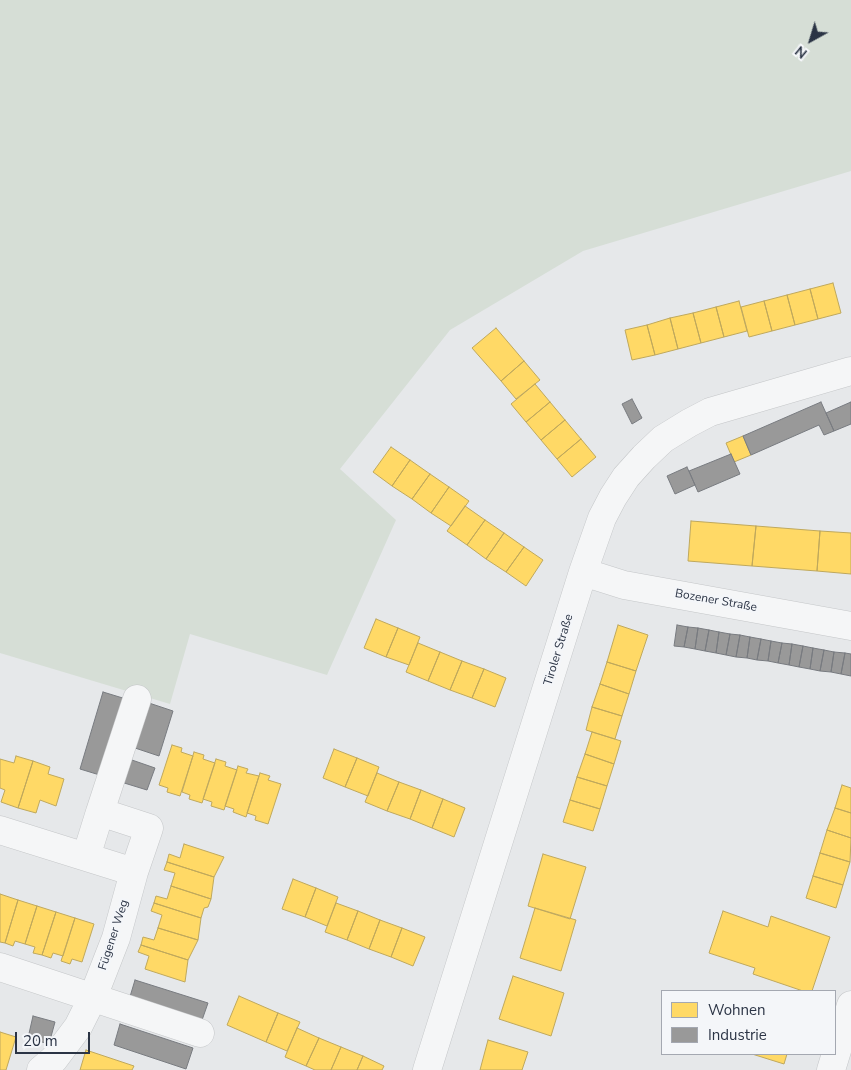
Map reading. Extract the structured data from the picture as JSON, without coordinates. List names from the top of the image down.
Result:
{
  "streets": {
    "street": ["Bozener Straße", "Tiroler Straße", "Fügener Weg"]
  },
  "crossings": [
    ["Bozener Straße", "Tiroler Straße"]
  ],
  "legend": ["Wohnen", "Industrie"],
  "scale_bar": "20 m",
  "north": "bottom left"
}
